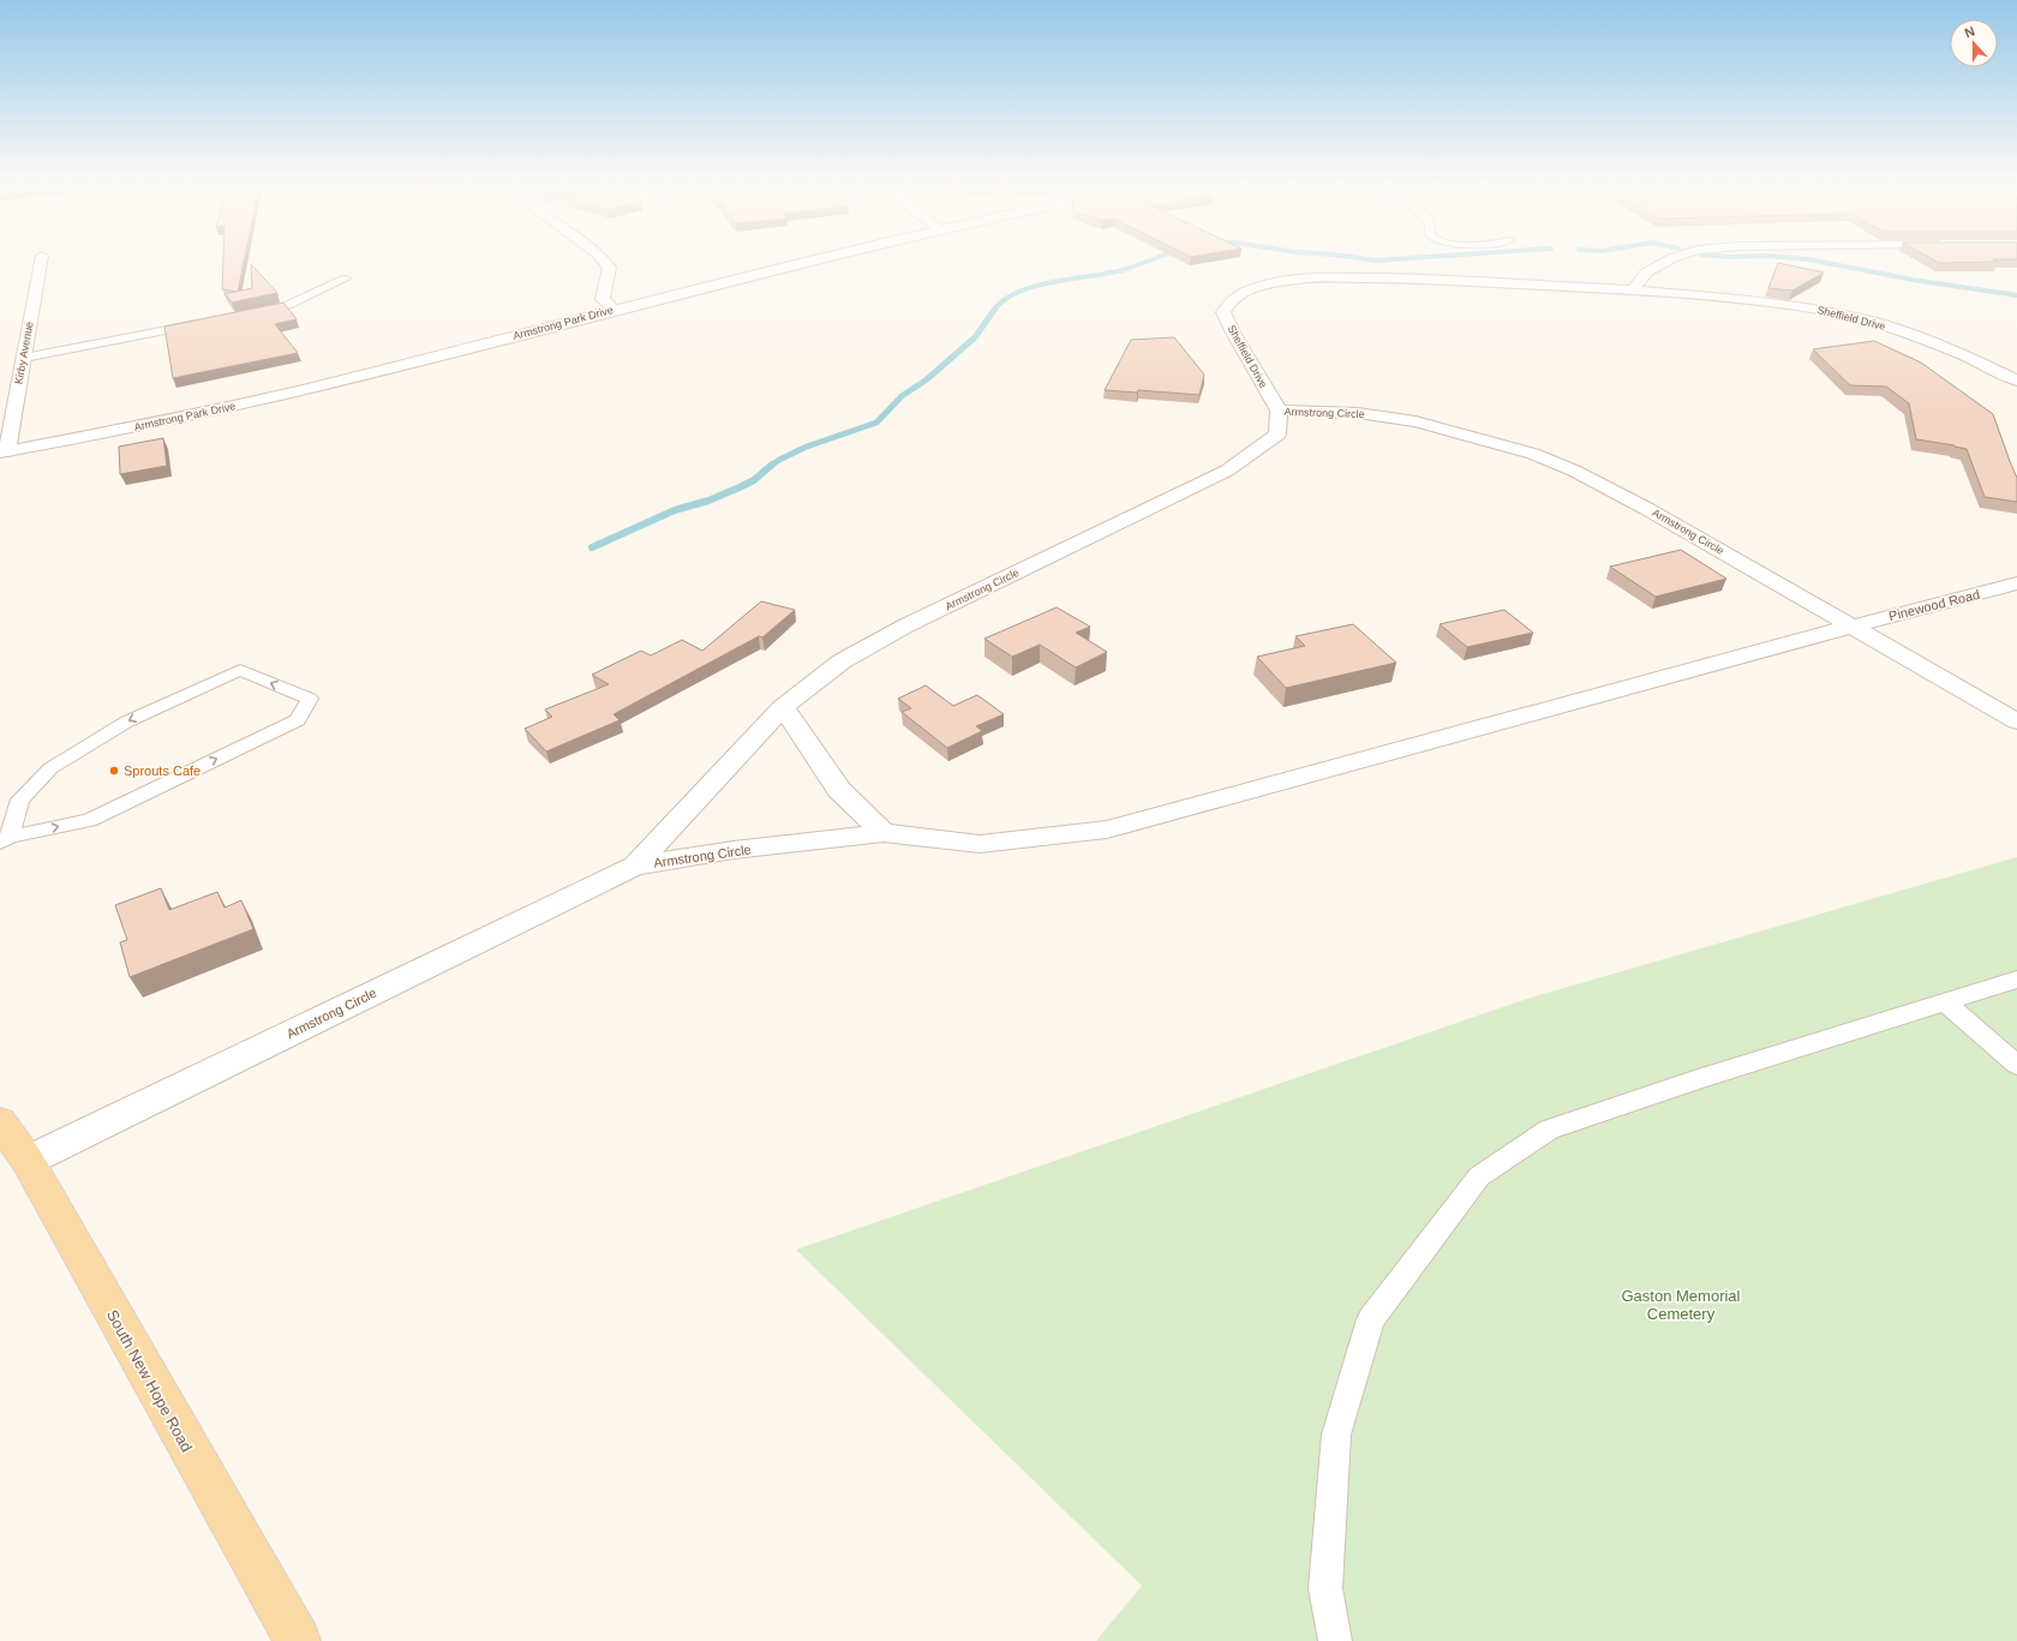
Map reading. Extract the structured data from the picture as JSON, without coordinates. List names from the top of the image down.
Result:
{
  "streets": {
    "main road": ["South New Hope Road"],
    "street": [
      "Sheffield Drive",
      "Armstrong Park Drive",
      "Kirby Avenue",
      "Armstrong Circle",
      "Pinewood Road"
    ]
  },
  "crossings": [
    ["Sheffield Drive", "Armstrong Circle"],
    ["Armstrong Park Drive", "Kirby Avenue"],
    ["Armstrong Circle", "Pinewood Road"],
    ["Armstrong Circle", "South New Hope Road"]
  ],
  "parks": ["Gaston Memorial Cemetery"],
  "places": ["Sprouts Cafe"],
  "north": "top"
}
